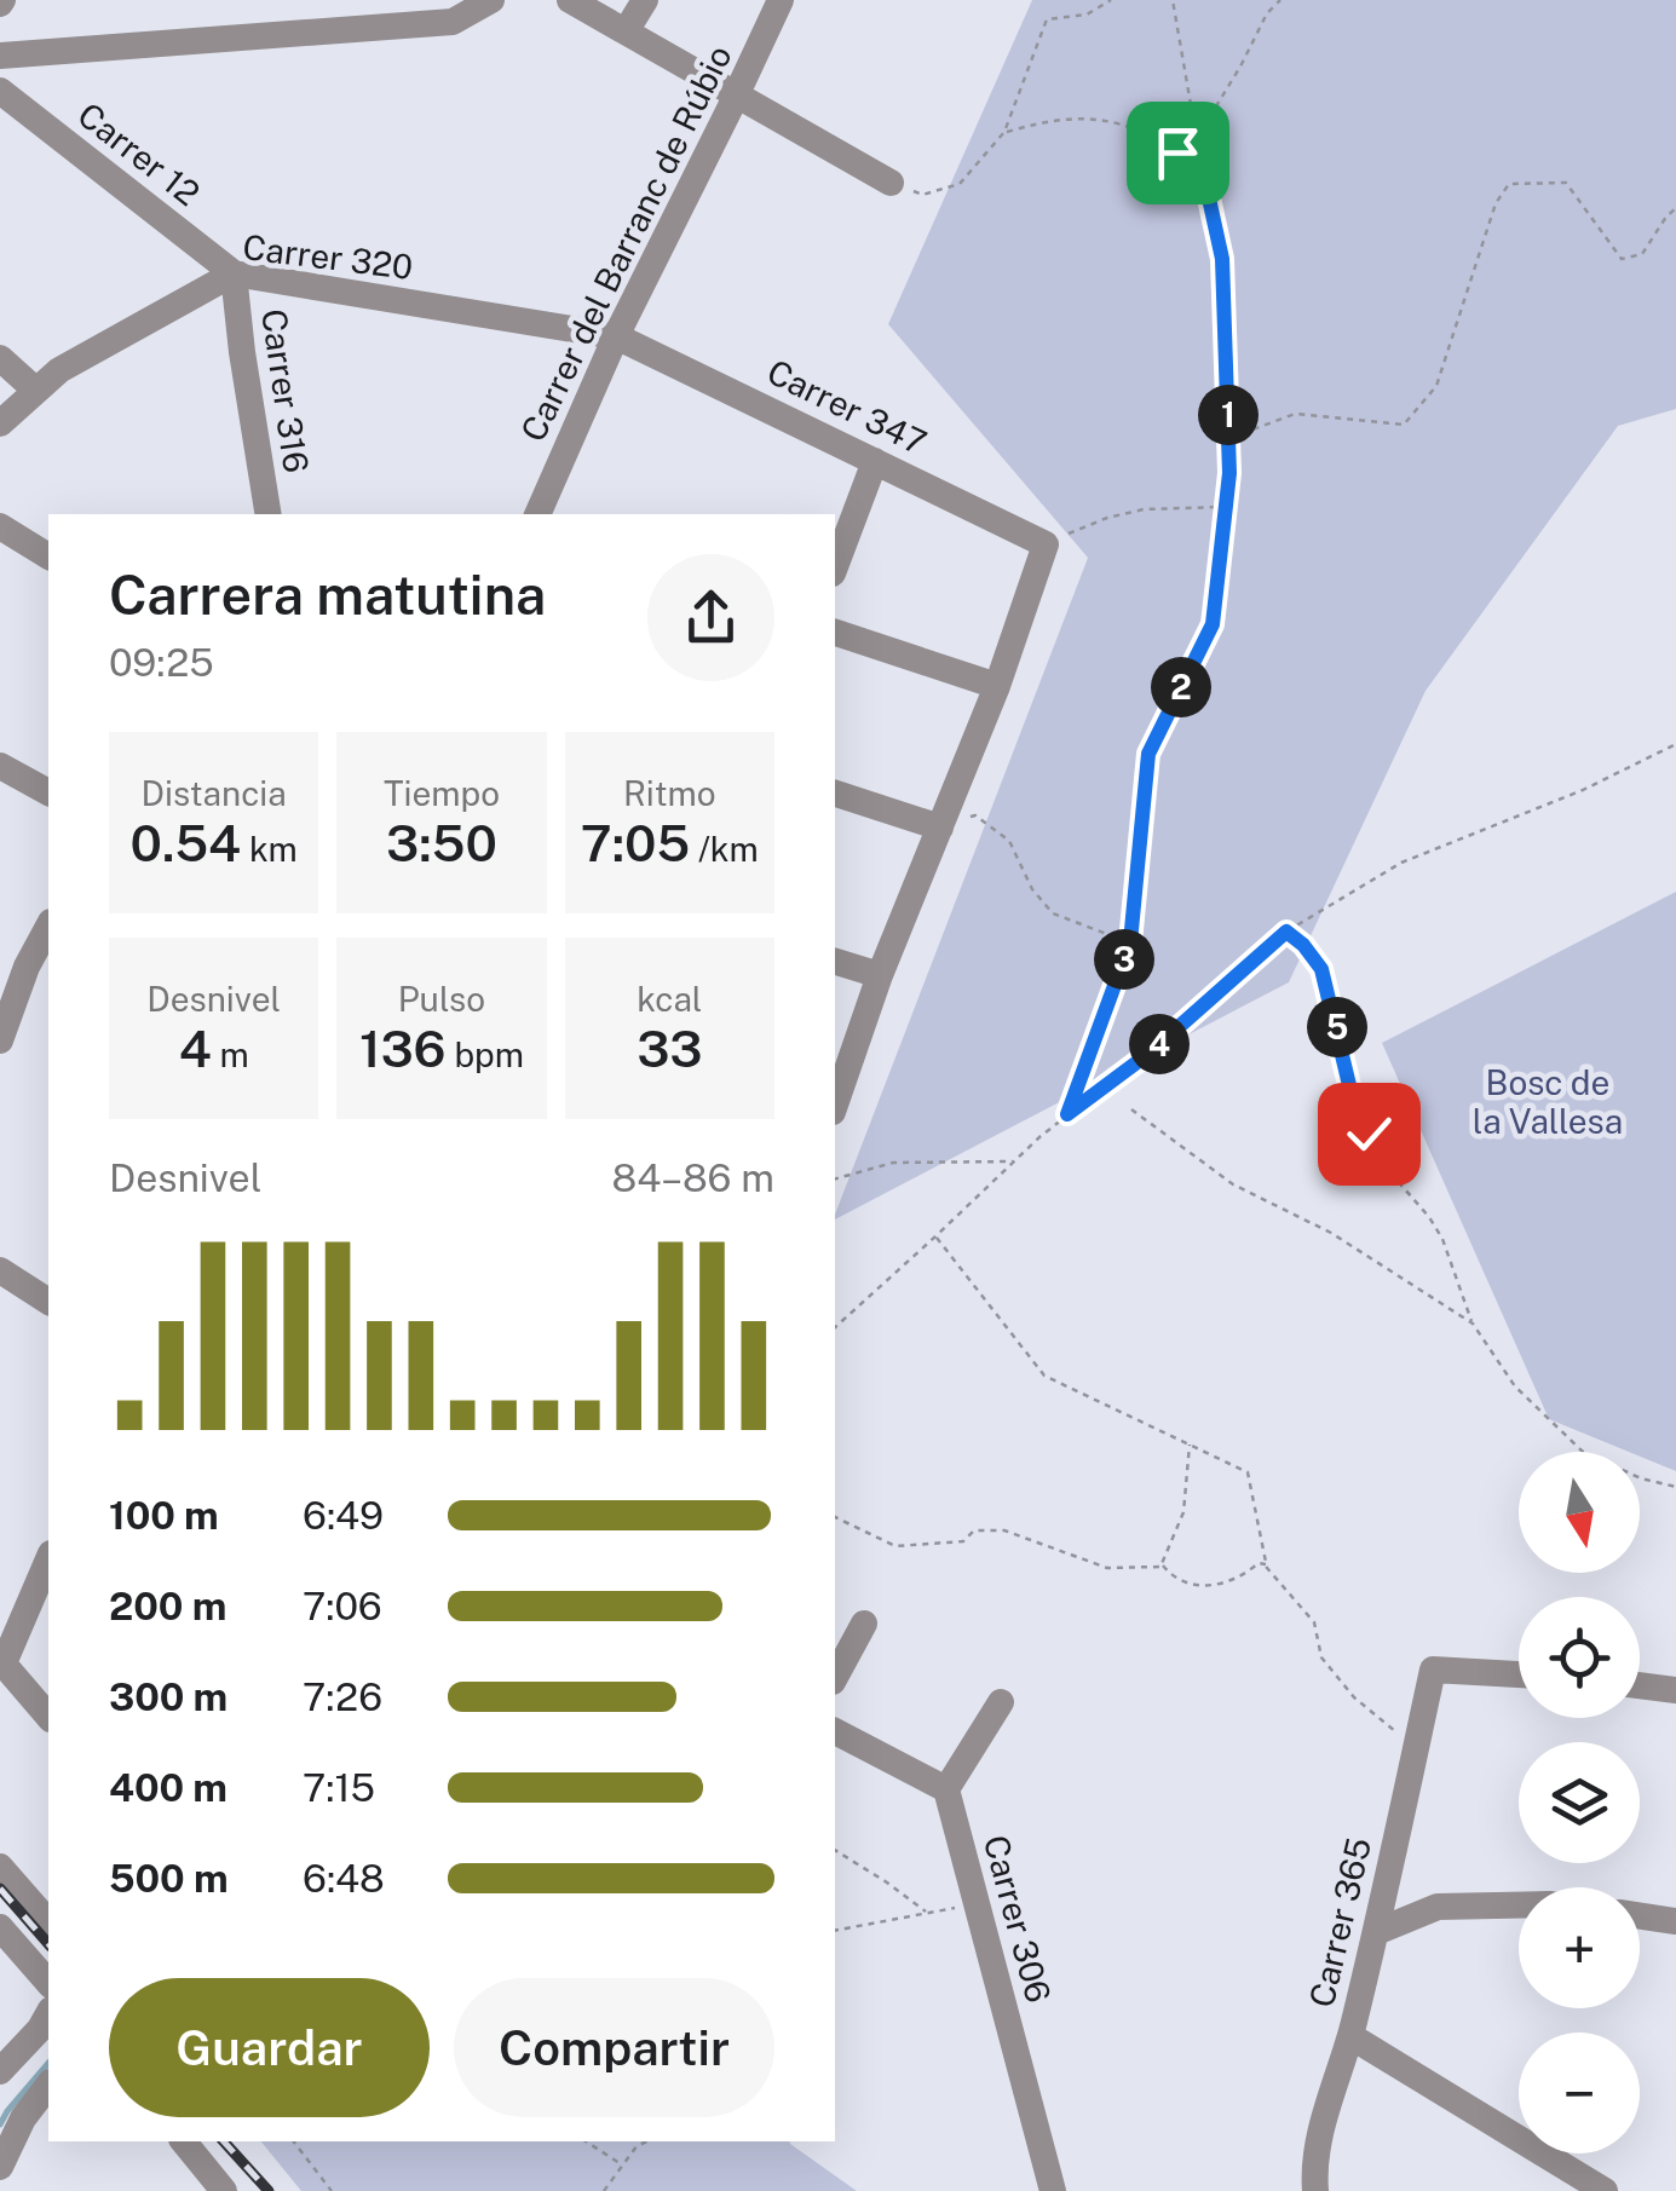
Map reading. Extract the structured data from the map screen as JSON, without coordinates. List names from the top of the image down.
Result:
{
  "streets": {
    "street": [
      "Carrer 12",
      "Carrer del Barranc de Rúbio",
      "Carrer 320",
      "Carrer 316",
      "Carrer 347",
      "Carrer 306",
      "Carrer 365"
    ]
  },
  "crossings": [
    ["Carrer 12", "Carrer 320"],
    ["Carrer 12", "Carrer 316"],
    ["Carrer del Barranc de Rúbio", "Carrer 320"],
    ["Carrer del Barranc de Rúbio", "Carrer 347"],
    ["Carrer 320", "Carrer 316"],
    ["Carrer 320", "Carrer 347"]
  ],
  "parks": ["Bosc de la Vallesa"],
  "north": "bottom",
  "page": {
    "pins": [
      "1",
      "2",
      "3",
      "5",
      "4"
    ],
    "heading": ["Carrera matutina", "09:25"],
    "stats": [
      ["Distancia", "0.54 km"],
      ["Tiempo", "3:50"],
      ["Ritmo", "7:05 /km"],
      ["Desnivel", "4 m"],
      ["Pulso", "136 bpm"],
      ["kcal", "33"]
    ],
    "chart": ["Desnivel", "84–86 m"],
    "map_buttons": ["+", "−"],
    "list": [
      {
        "name": "100 m",
        "note": "6:49"
      },
      {
        "name": "200 m",
        "note": "7:06"
      },
      {
        "name": "300 m",
        "note": "7:26"
      },
      {
        "name": "400 m",
        "note": "7:15"
      },
      {
        "name": "500 m",
        "note": "6:48"
      }
    ],
    "buttons": ["Guardar", "Compartir"]
  }
}
